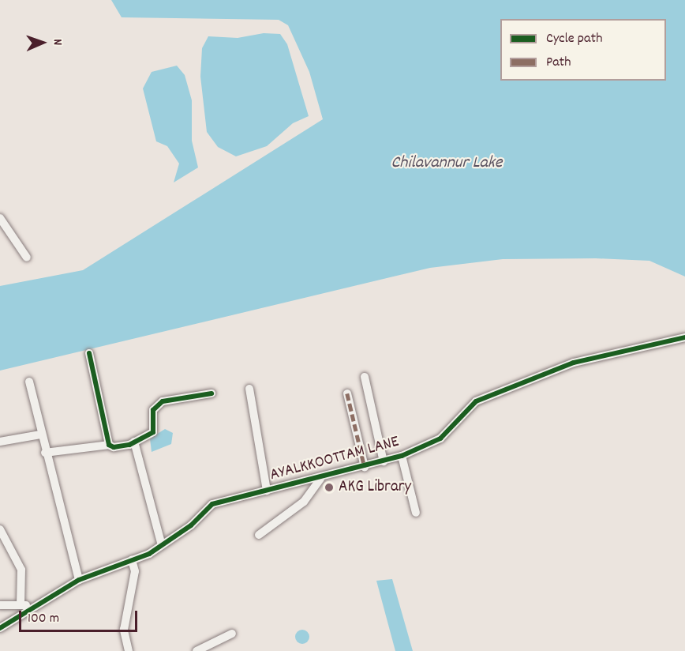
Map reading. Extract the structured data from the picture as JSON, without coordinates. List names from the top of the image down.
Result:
{
  "streets": {
    "street": ["AYALKKOOTTAM LANE"]
  },
  "water": ["Chilavannur Lake"],
  "places": ["AKG Library"],
  "legend": ["Cycle path", "Path"],
  "scale_bar": "100 m",
  "north": "right"
}
